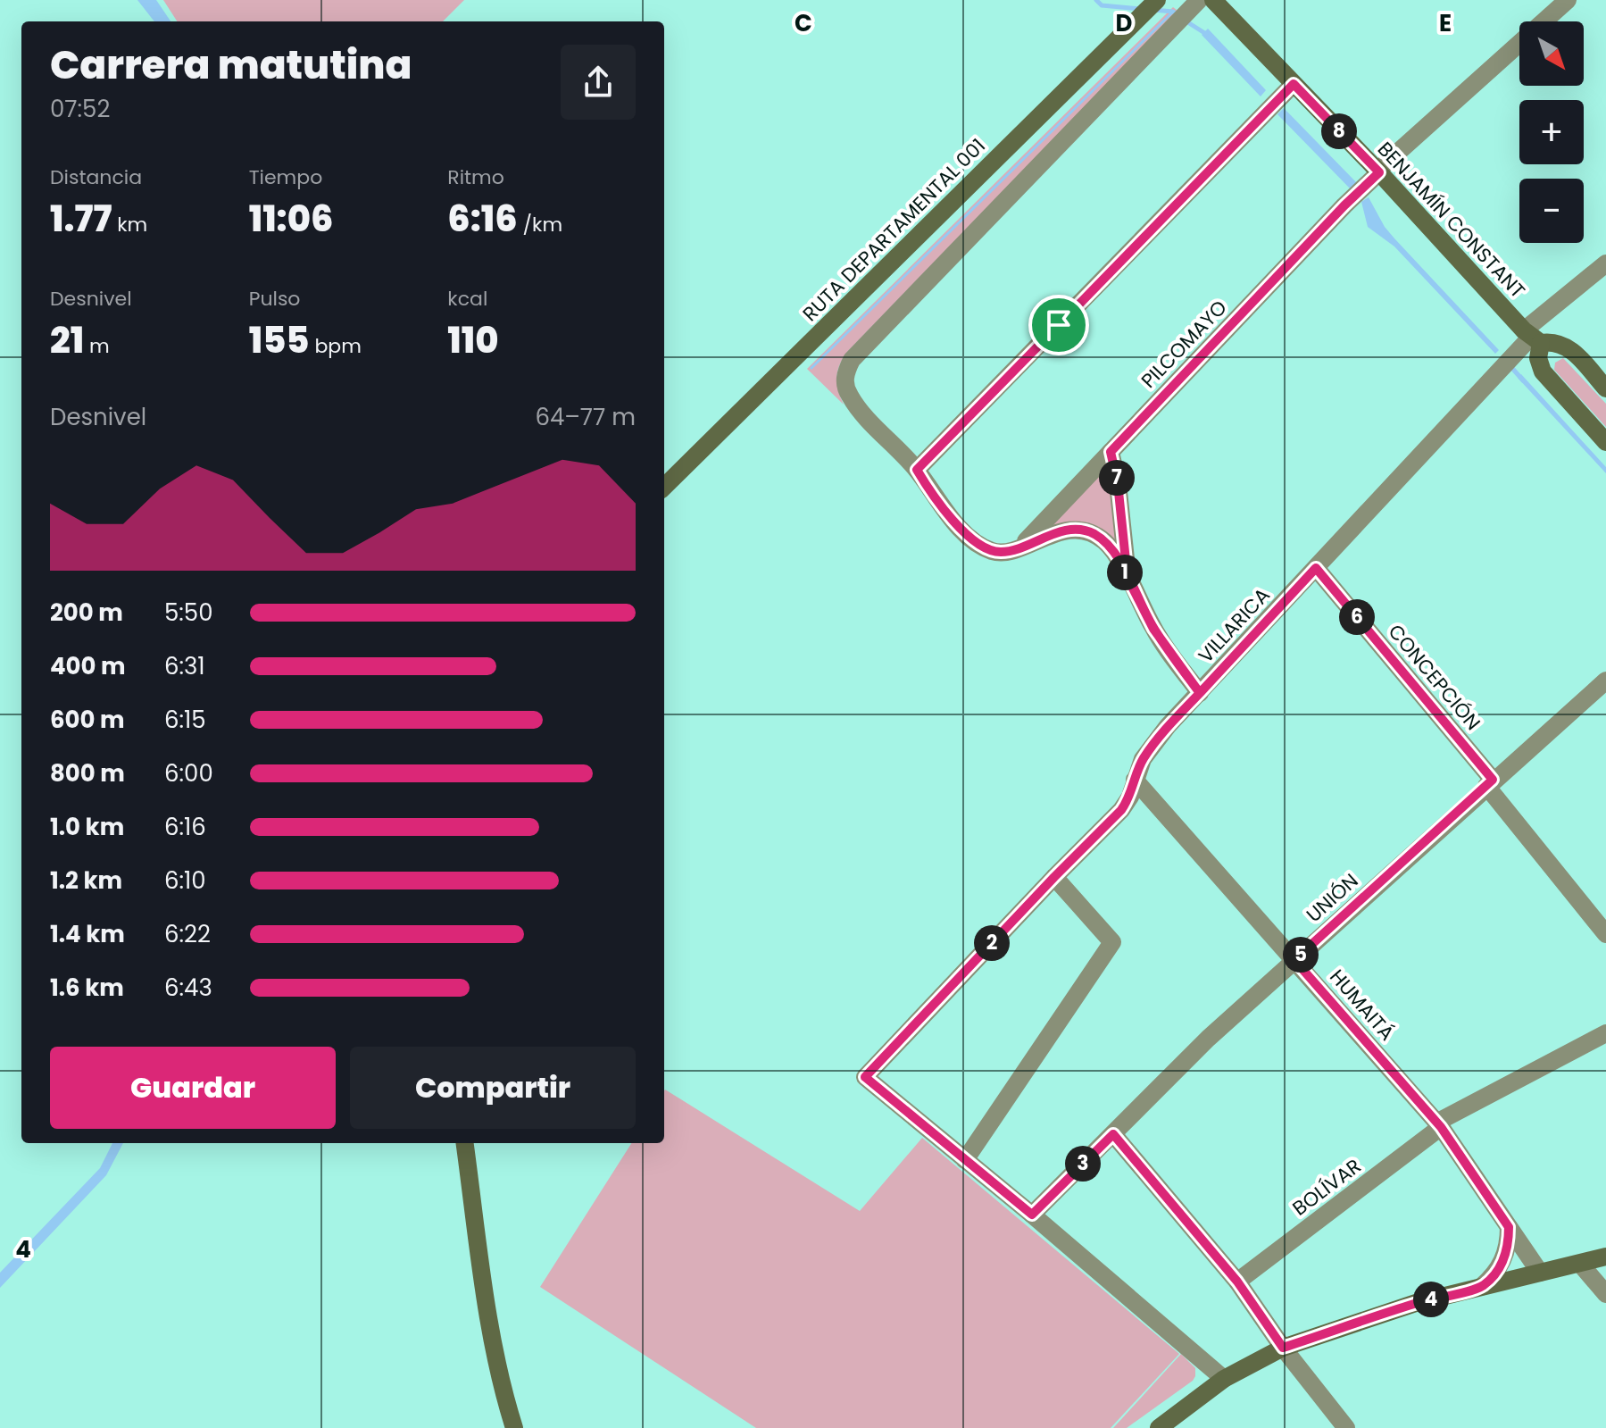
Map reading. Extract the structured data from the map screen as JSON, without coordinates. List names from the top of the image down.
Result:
{
  "streets": {
    "street": [
      "BENJAMÍN CONSTANT",
      "RUTA DEPARTAMENTAL 001",
      "PILCOMAYO",
      "VILLARICA",
      "CONCEPCIÓN",
      "UNIÓN",
      "HUMAITÁ",
      "BOLÍVAR"
    ]
  },
  "crossings": [
    ["BENJAMÍN CONSTANT", "PILCOMAYO"],
    ["BENJAMÍN CONSTANT", "VILLARICA"],
    ["VILLARICA", "CONCEPCIÓN"],
    ["VILLARICA", "HUMAITÁ"],
    ["CONCEPCIÓN", "UNIÓN"],
    ["UNIÓN", "HUMAITÁ"],
    ["HUMAITÁ", "BOLÍVAR"]
  ],
  "north": "bottom right",
  "page": {
    "map_buttons": ["+", "−"],
    "heading": ["Carrera matutina", "07:52"],
    "pins": [
      "8",
      "7",
      "1",
      "6",
      "2",
      "5",
      "3",
      "4"
    ],
    "stats": [
      ["Distancia", "1.77 km"],
      ["Tiempo", "11:06"],
      ["Ritmo", "6:16 /km"],
      ["Desnivel", "21 m"],
      ["Pulso", "155 bpm"],
      ["kcal", "110"]
    ],
    "chart": ["Desnivel", "64–77 m"],
    "list": [
      {
        "name": "200 m",
        "note": "5:50"
      },
      {
        "name": "400 m",
        "note": "6:31"
      },
      {
        "name": "600 m",
        "note": "6:15"
      },
      {
        "name": "800 m",
        "note": "6:00"
      },
      {
        "name": "1.0 km",
        "note": "6:16"
      },
      {
        "name": "1.2 km",
        "note": "6:10"
      },
      {
        "name": "1.4 km",
        "note": "6:22"
      },
      {
        "name": "1.6 km",
        "note": "6:43"
      }
    ],
    "buttons": ["Guardar", "Compartir"]
  },
  "grid": {
    "columns": ["C", "D", "E"],
    "rows": ["4"]
  }
}
